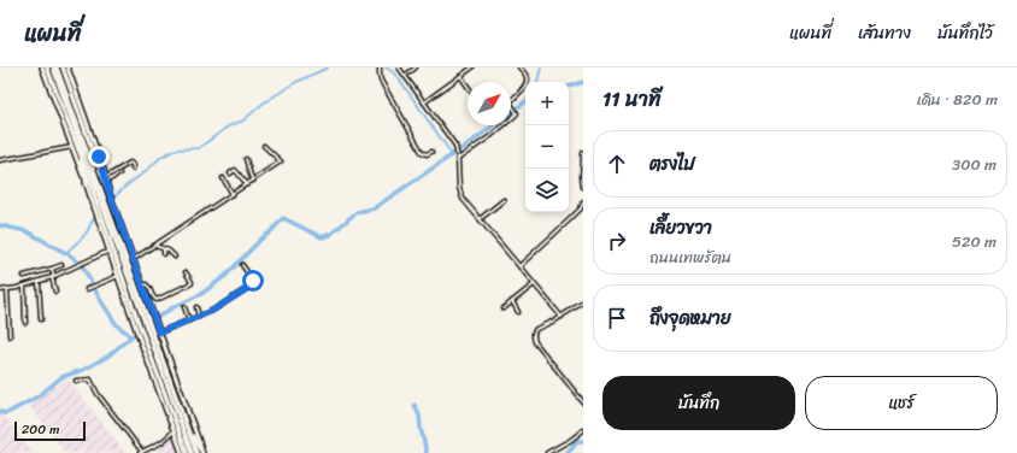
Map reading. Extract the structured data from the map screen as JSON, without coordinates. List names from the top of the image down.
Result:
{
  "scale_bar": "200 m",
  "north": "top right",
  "page": {
    "header": "แผนที่",
    "nav": ["แผนที่", "เส้นทาง", "บันทึกไว้"],
    "heading": ["11 นาที", "เดิน · 820 m"],
    "map_buttons": ["+", "−"],
    "list": [
      ["ตรงไป", "300 m"],
      ["เลี้ยวขวา", "ถนนเทพรัตน", "520 m"],
      "ถึงจุดหมาย"
    ],
    "buttons": ["บันทึก", "แชร์"],
    "scale": "200 m"
  }
}
